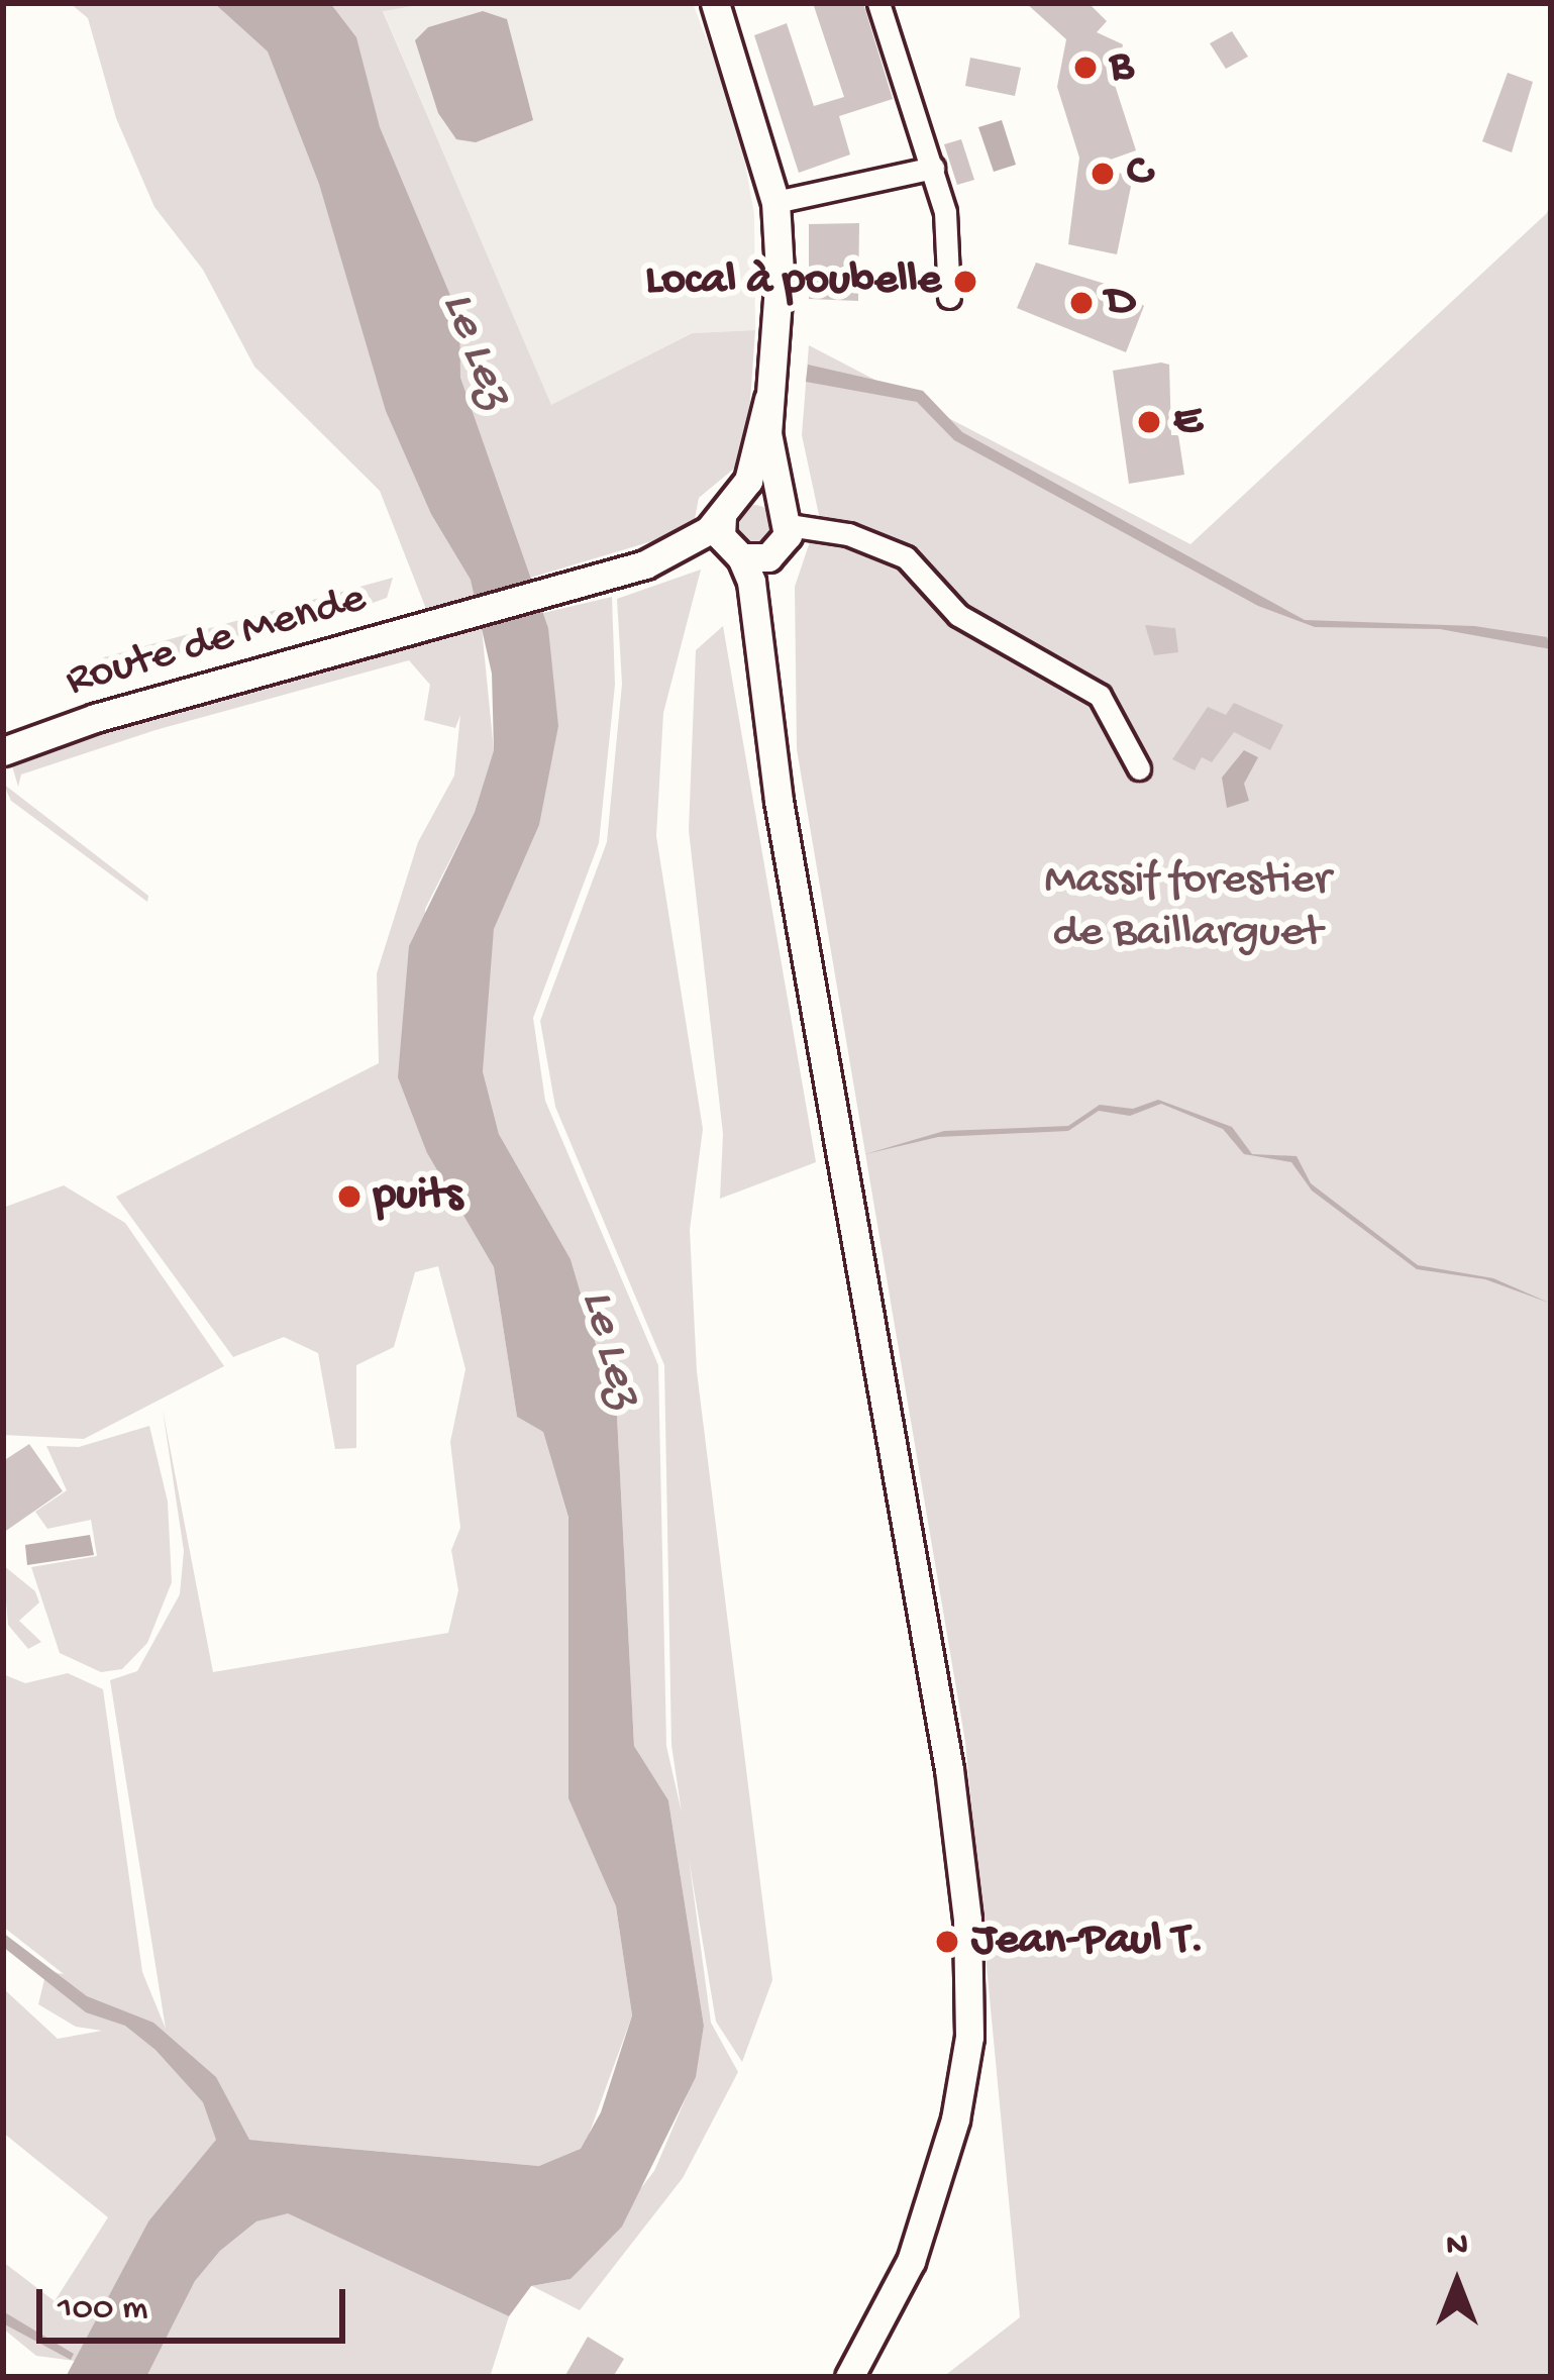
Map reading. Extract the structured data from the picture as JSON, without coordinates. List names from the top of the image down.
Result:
{
  "streets": {
    "main road": ["Route de Mende"]
  },
  "water": ["Le Lez"],
  "parks": ["Massif forestier de Baillarguet"],
  "places": [
    "B",
    "C",
    "Local à poubelle",
    "D",
    "E",
    "puits",
    "Jean-Paul T."
  ],
  "scale_bar": "100 m",
  "north": "top"
}
